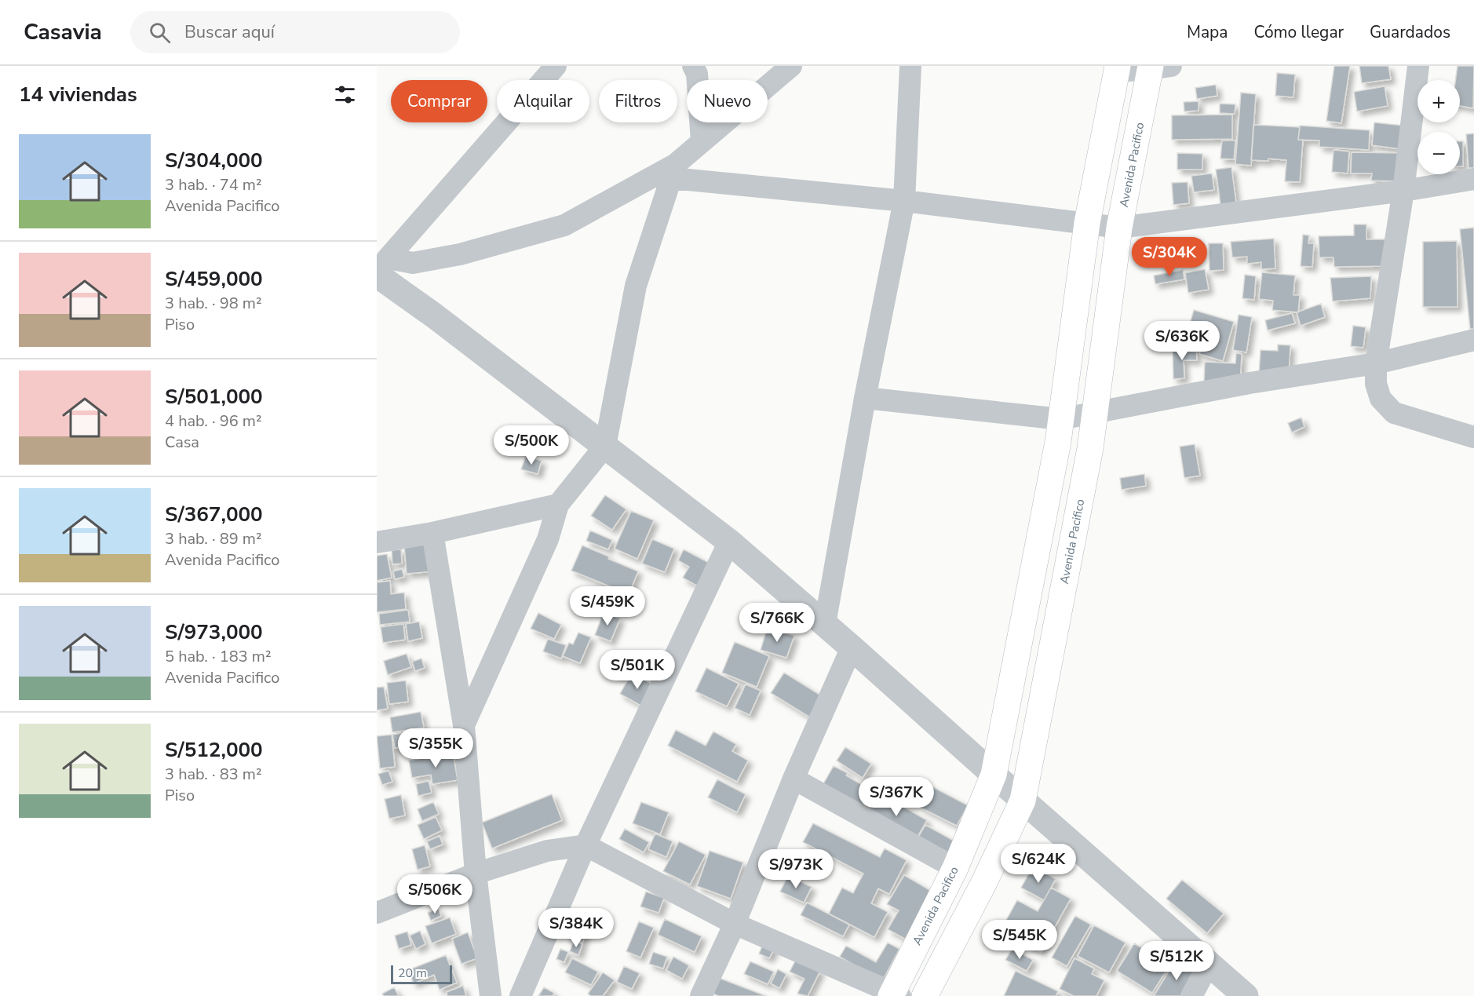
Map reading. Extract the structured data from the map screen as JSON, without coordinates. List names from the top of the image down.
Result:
{
  "streets": {
    "main road": ["Avenida Pacifico"]
  },
  "scale_bar": "20 m",
  "page": {
    "header": "Casavia",
    "search": "Buscar aquí",
    "nav": ["Mapa", "Cómo llegar", "Guardados"],
    "heading": "14 viviendas",
    "map_buttons": ["+", "−"],
    "chip": [
      "Comprar",
      "Alquilar",
      "Filtros",
      "Nuevo"
    ],
    "list": [
      {
        "name": "S/304,000",
        "note": "3 hab. · 74 m² · Avenida Pacifico"
      },
      {
        "name": "S/459,000",
        "note": "3 hab. · 98 m² · Piso"
      },
      {
        "name": "S/501,000",
        "note": "4 hab. · 96 m² · Casa"
      },
      {
        "name": "S/367,000",
        "note": "3 hab. · 89 m² · Avenida Pacifico"
      },
      {
        "name": "S/973,000",
        "note": "5 hab. · 183 m² · Avenida Pacifico"
      },
      {
        "name": "S/512,000",
        "note": "3 hab. · 83 m² · Piso"
      }
    ],
    "price": [
      "S/304K",
      "S/636K",
      "S/500K",
      "S/459K",
      "S/766K",
      "S/501K",
      "S/355K",
      "S/367K",
      "S/624K",
      "S/973K",
      "S/506K",
      "S/384K",
      "S/545K",
      "S/512K"
    ],
    "scale": "20 m"
  }
}
